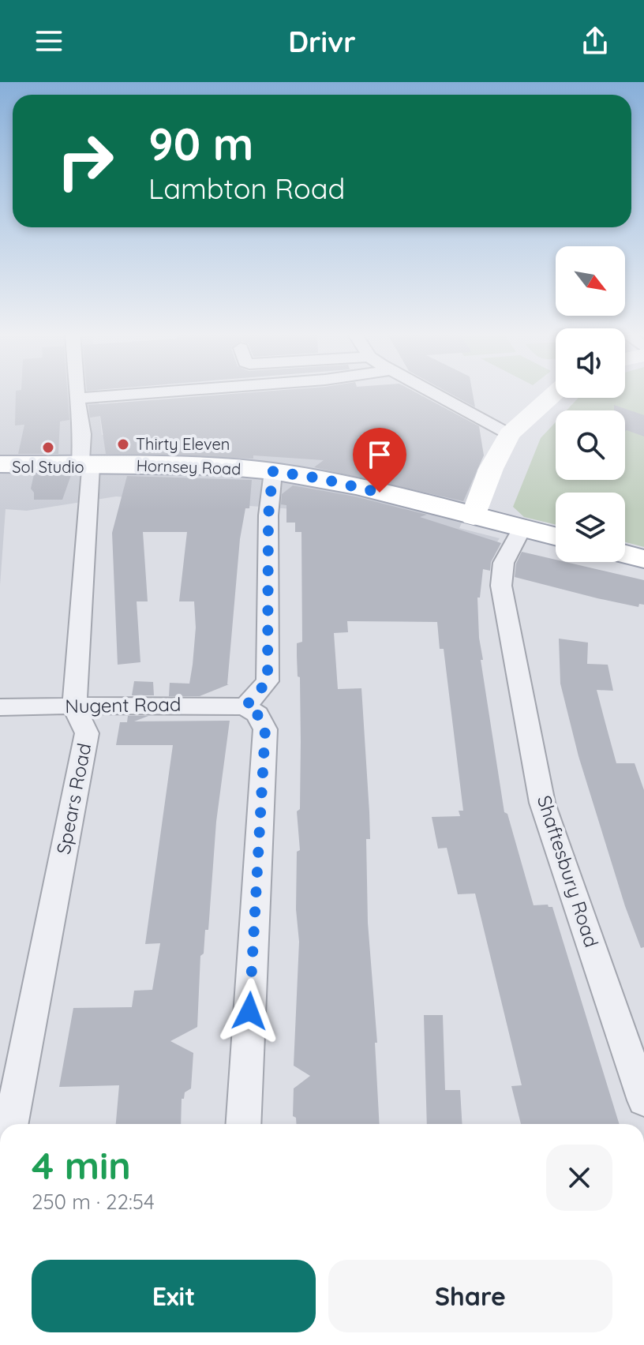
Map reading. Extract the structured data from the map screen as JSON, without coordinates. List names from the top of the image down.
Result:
{
  "streets": {
    "main road": ["Hornsey Road"],
    "street": ["Nugent Road", "Spears Road", "Shaftesbury Road"]
  },
  "crossings": [
    ["Hornsey Road", "Spears Road"],
    ["Hornsey Road", "Shaftesbury Road"],
    ["Nugent Road", "Spears Road"]
  ],
  "places": ["Thirty Eleven", "Sol Studio"],
  "north": "bottom right",
  "page": {
    "header": "Drivr",
    "turn": ["90 m", "Lambton Road"],
    "heading": ["4 min", "250 m · 22:54"],
    "buttons": ["Exit", "Share"]
  }
}
